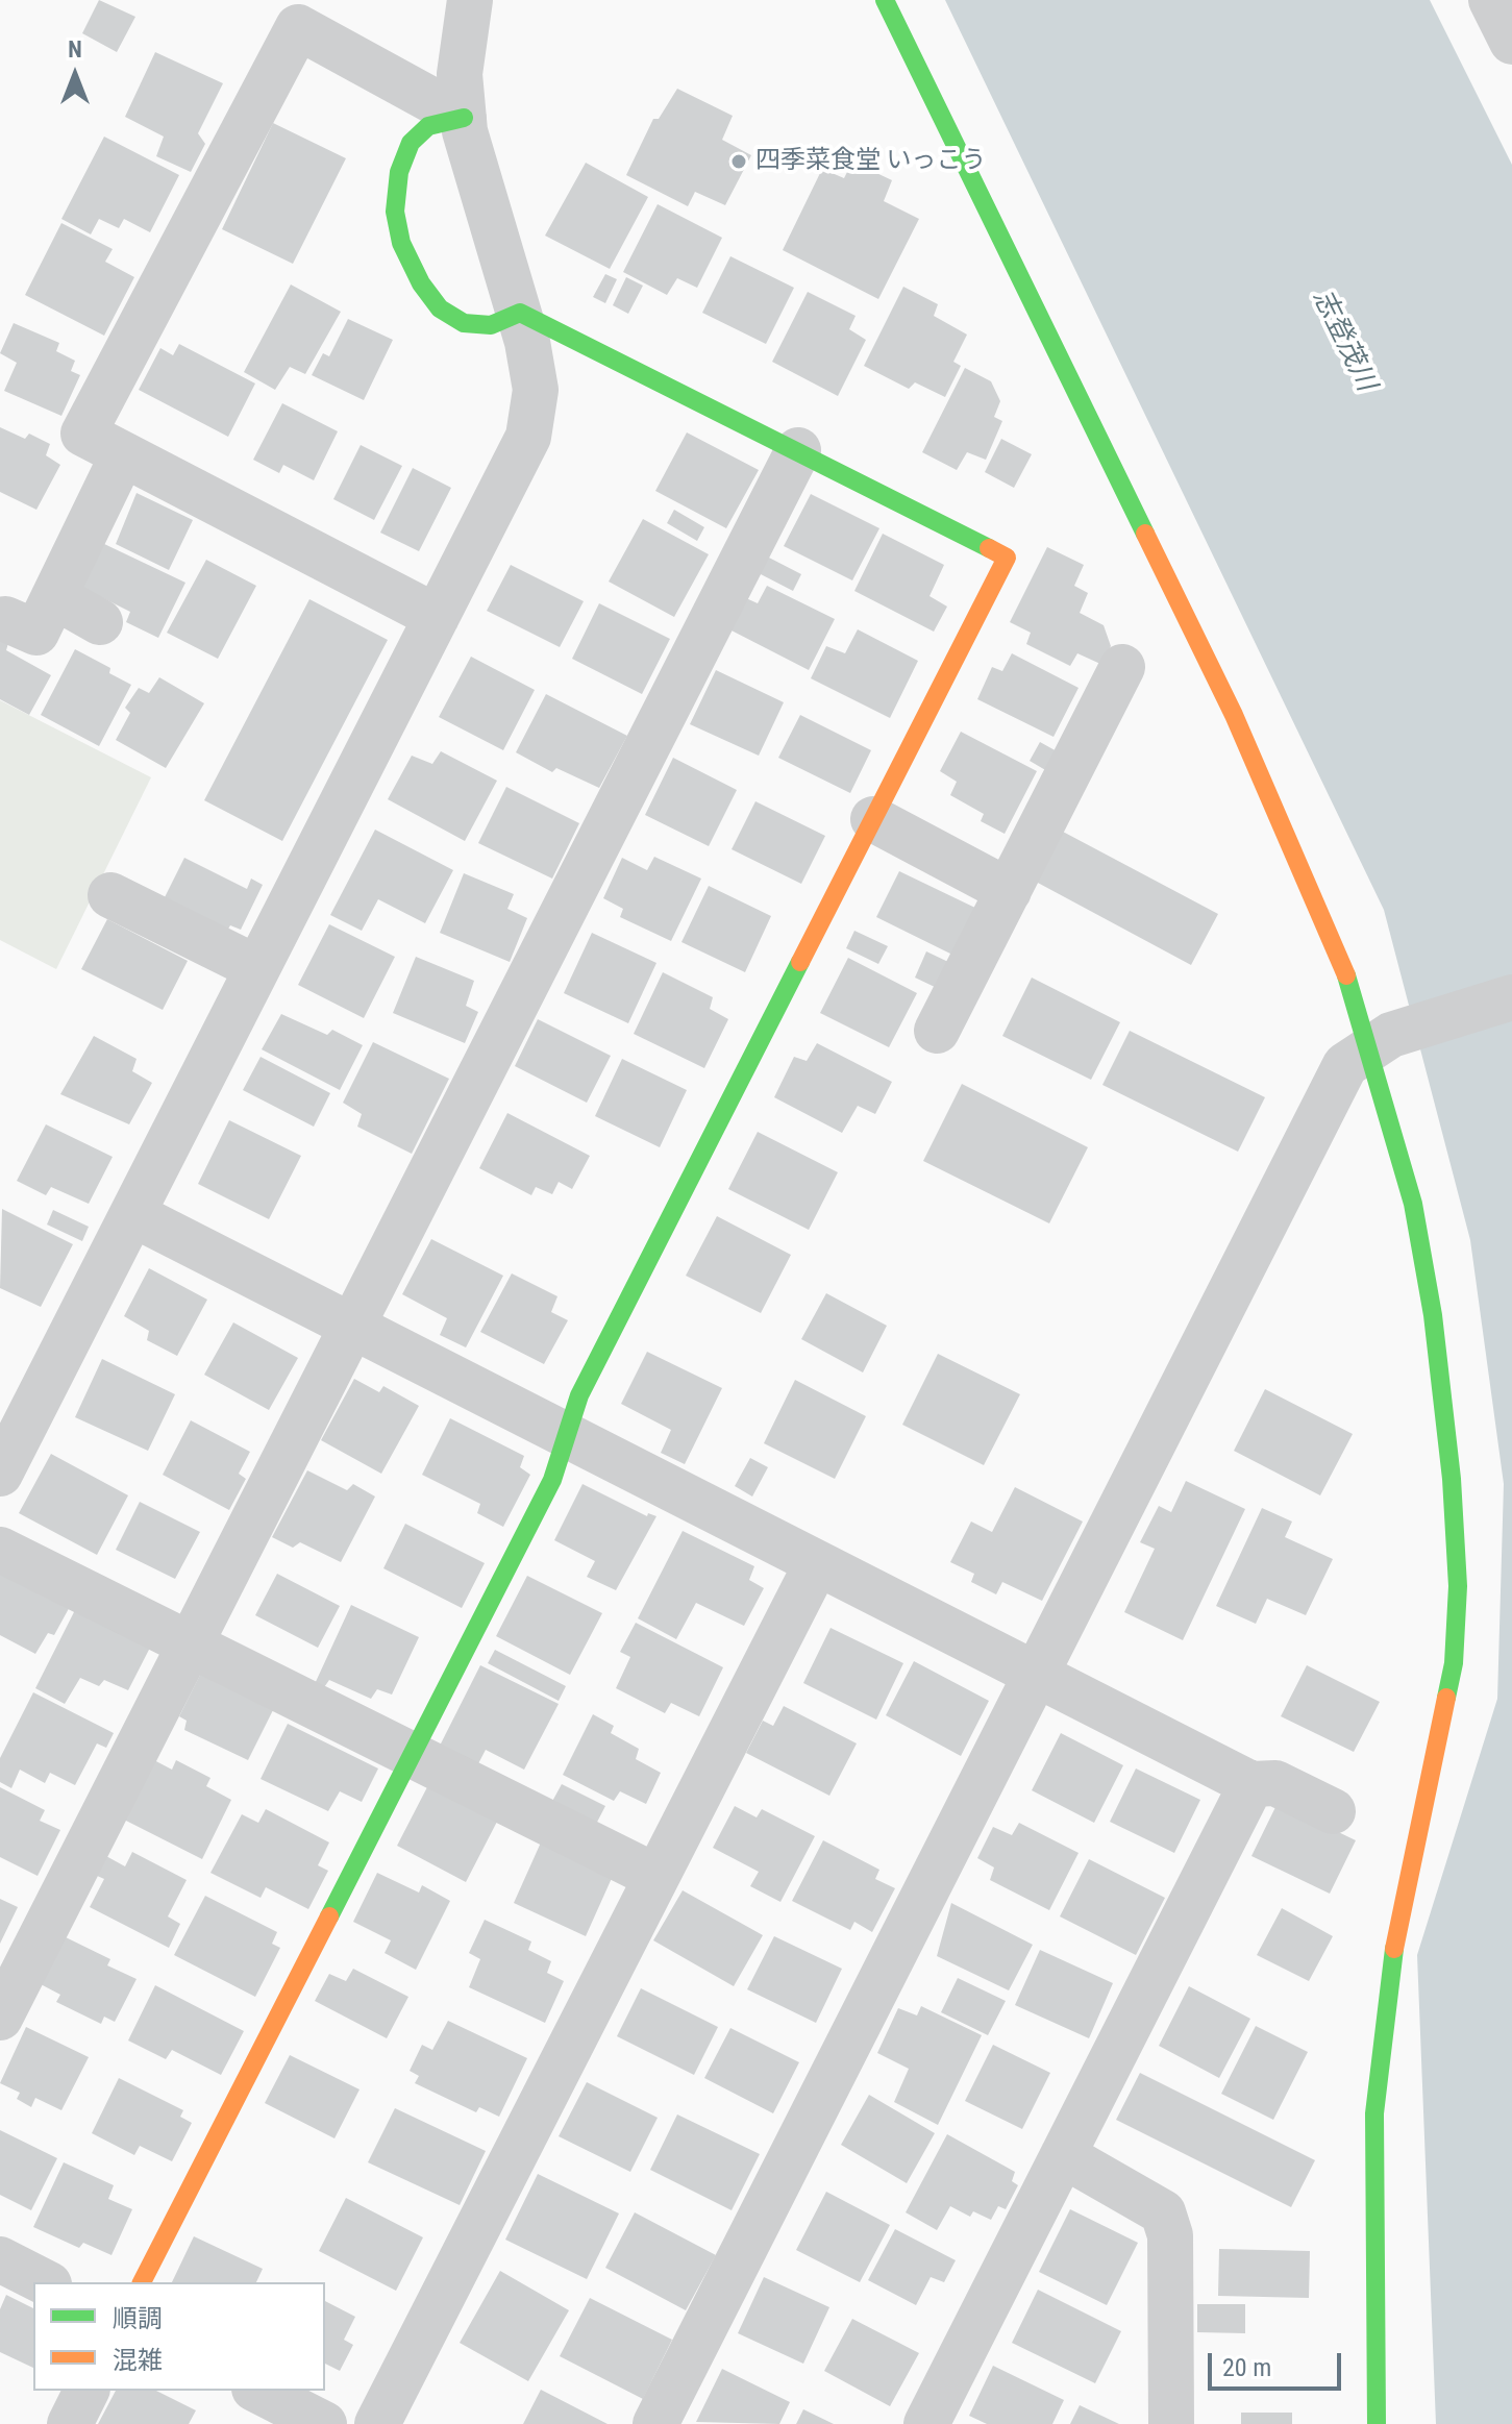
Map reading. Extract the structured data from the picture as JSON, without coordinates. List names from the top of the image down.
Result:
{
  "water": ["志登茂川"],
  "places": ["四季菜食堂 いっこう"],
  "legend": ["順調", "混雑"],
  "scale_bar": "20 m",
  "north": "top"
}
